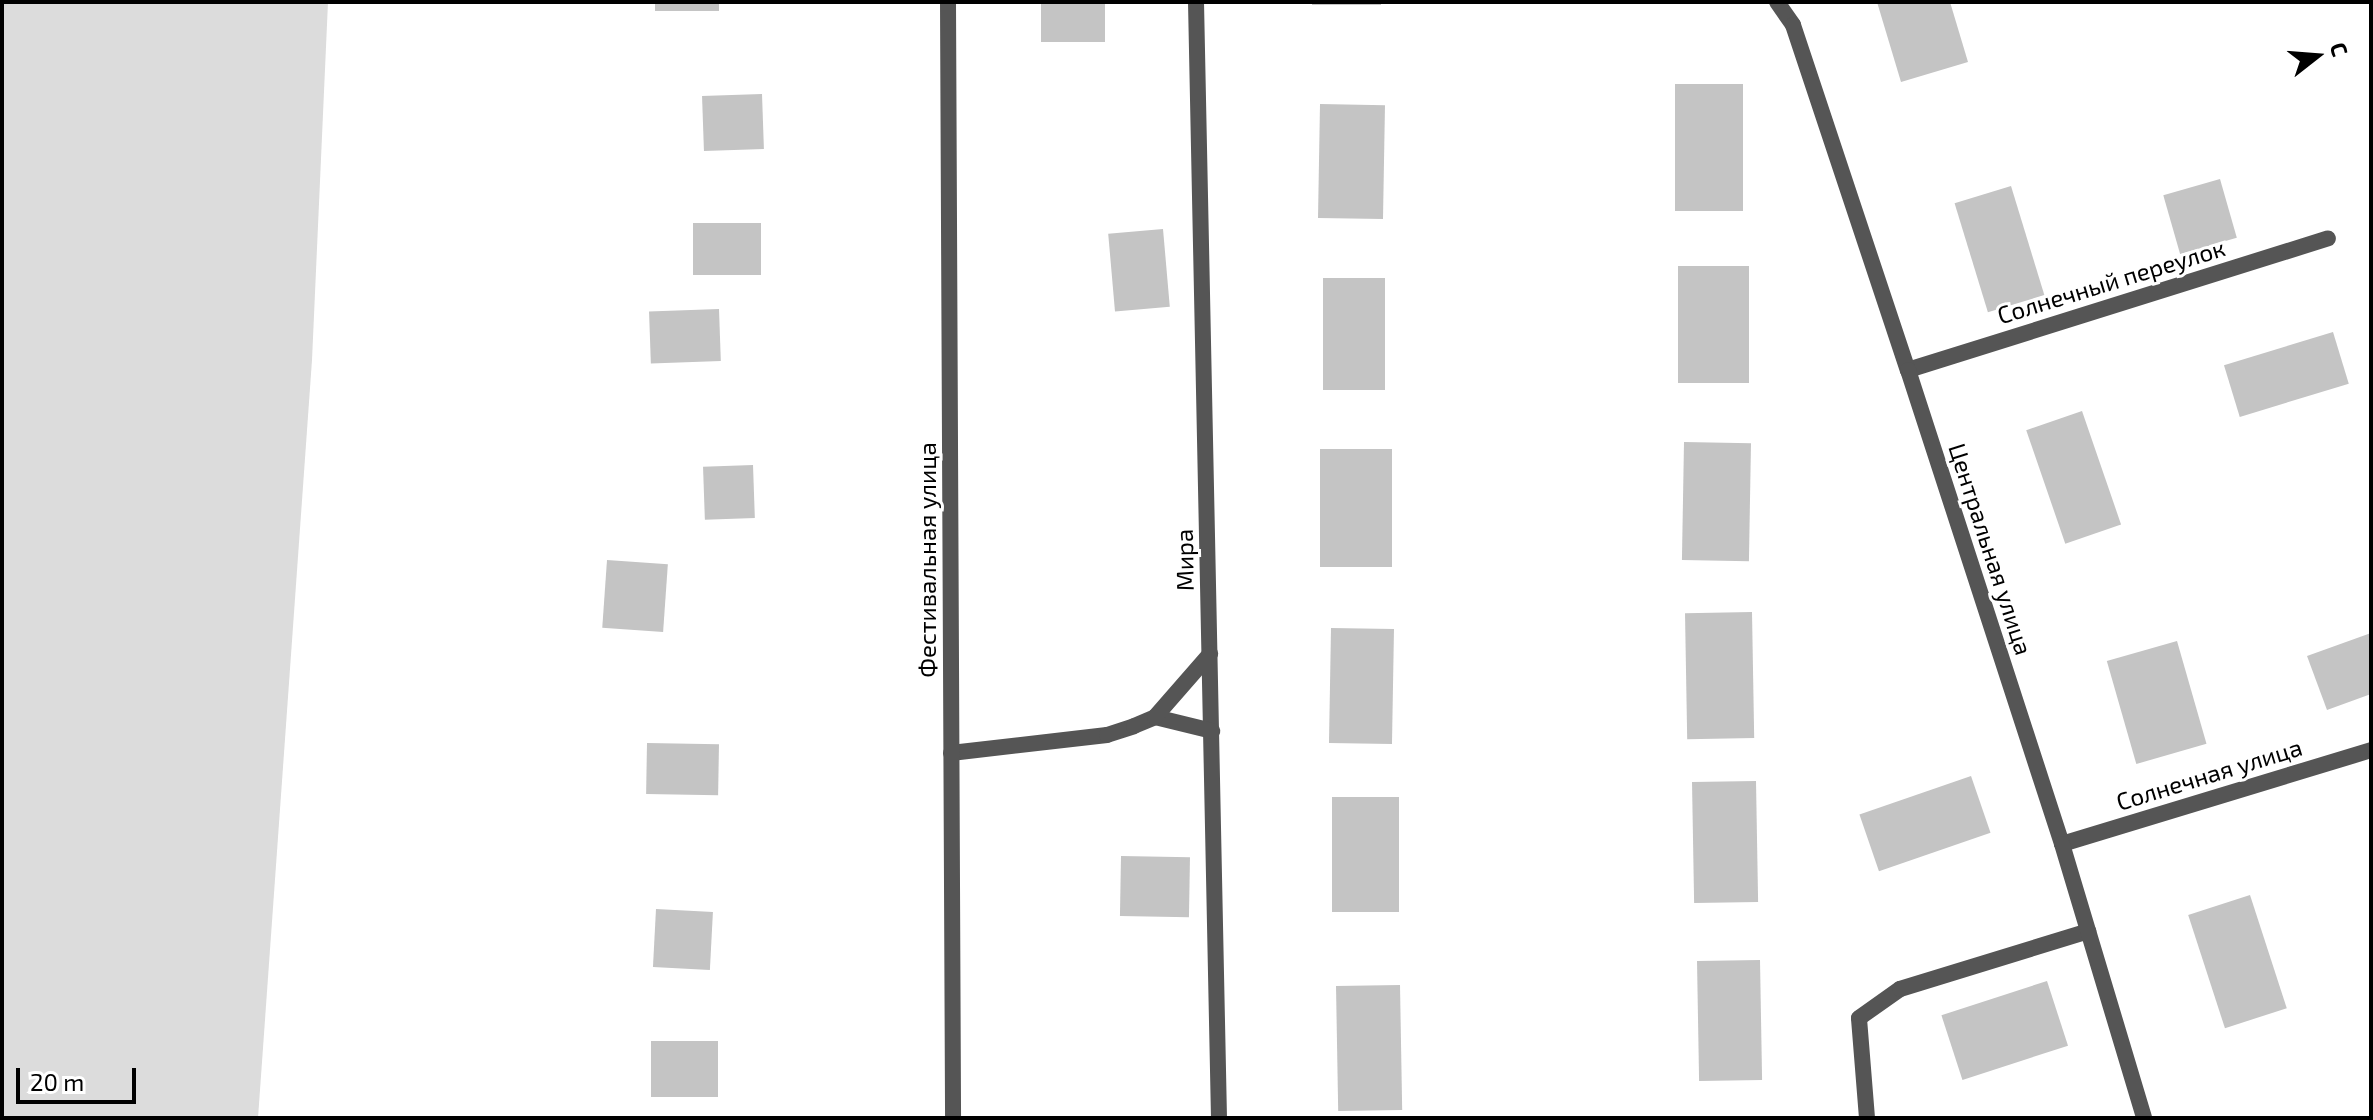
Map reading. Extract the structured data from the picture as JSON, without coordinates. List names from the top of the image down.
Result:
{
  "streets": {
    "street": [
      "Солнечный переулок",
      "Центральная улица",
      "Фестивальная улица",
      "Мира",
      "Солнечная улица"
    ]
  },
  "crossings": [
    ["Солнечный переулок", "Центральная улица"],
    ["Центральная улица", "Солнечная улица"]
  ],
  "scale_bar": "20 m",
  "north": "right"
}
